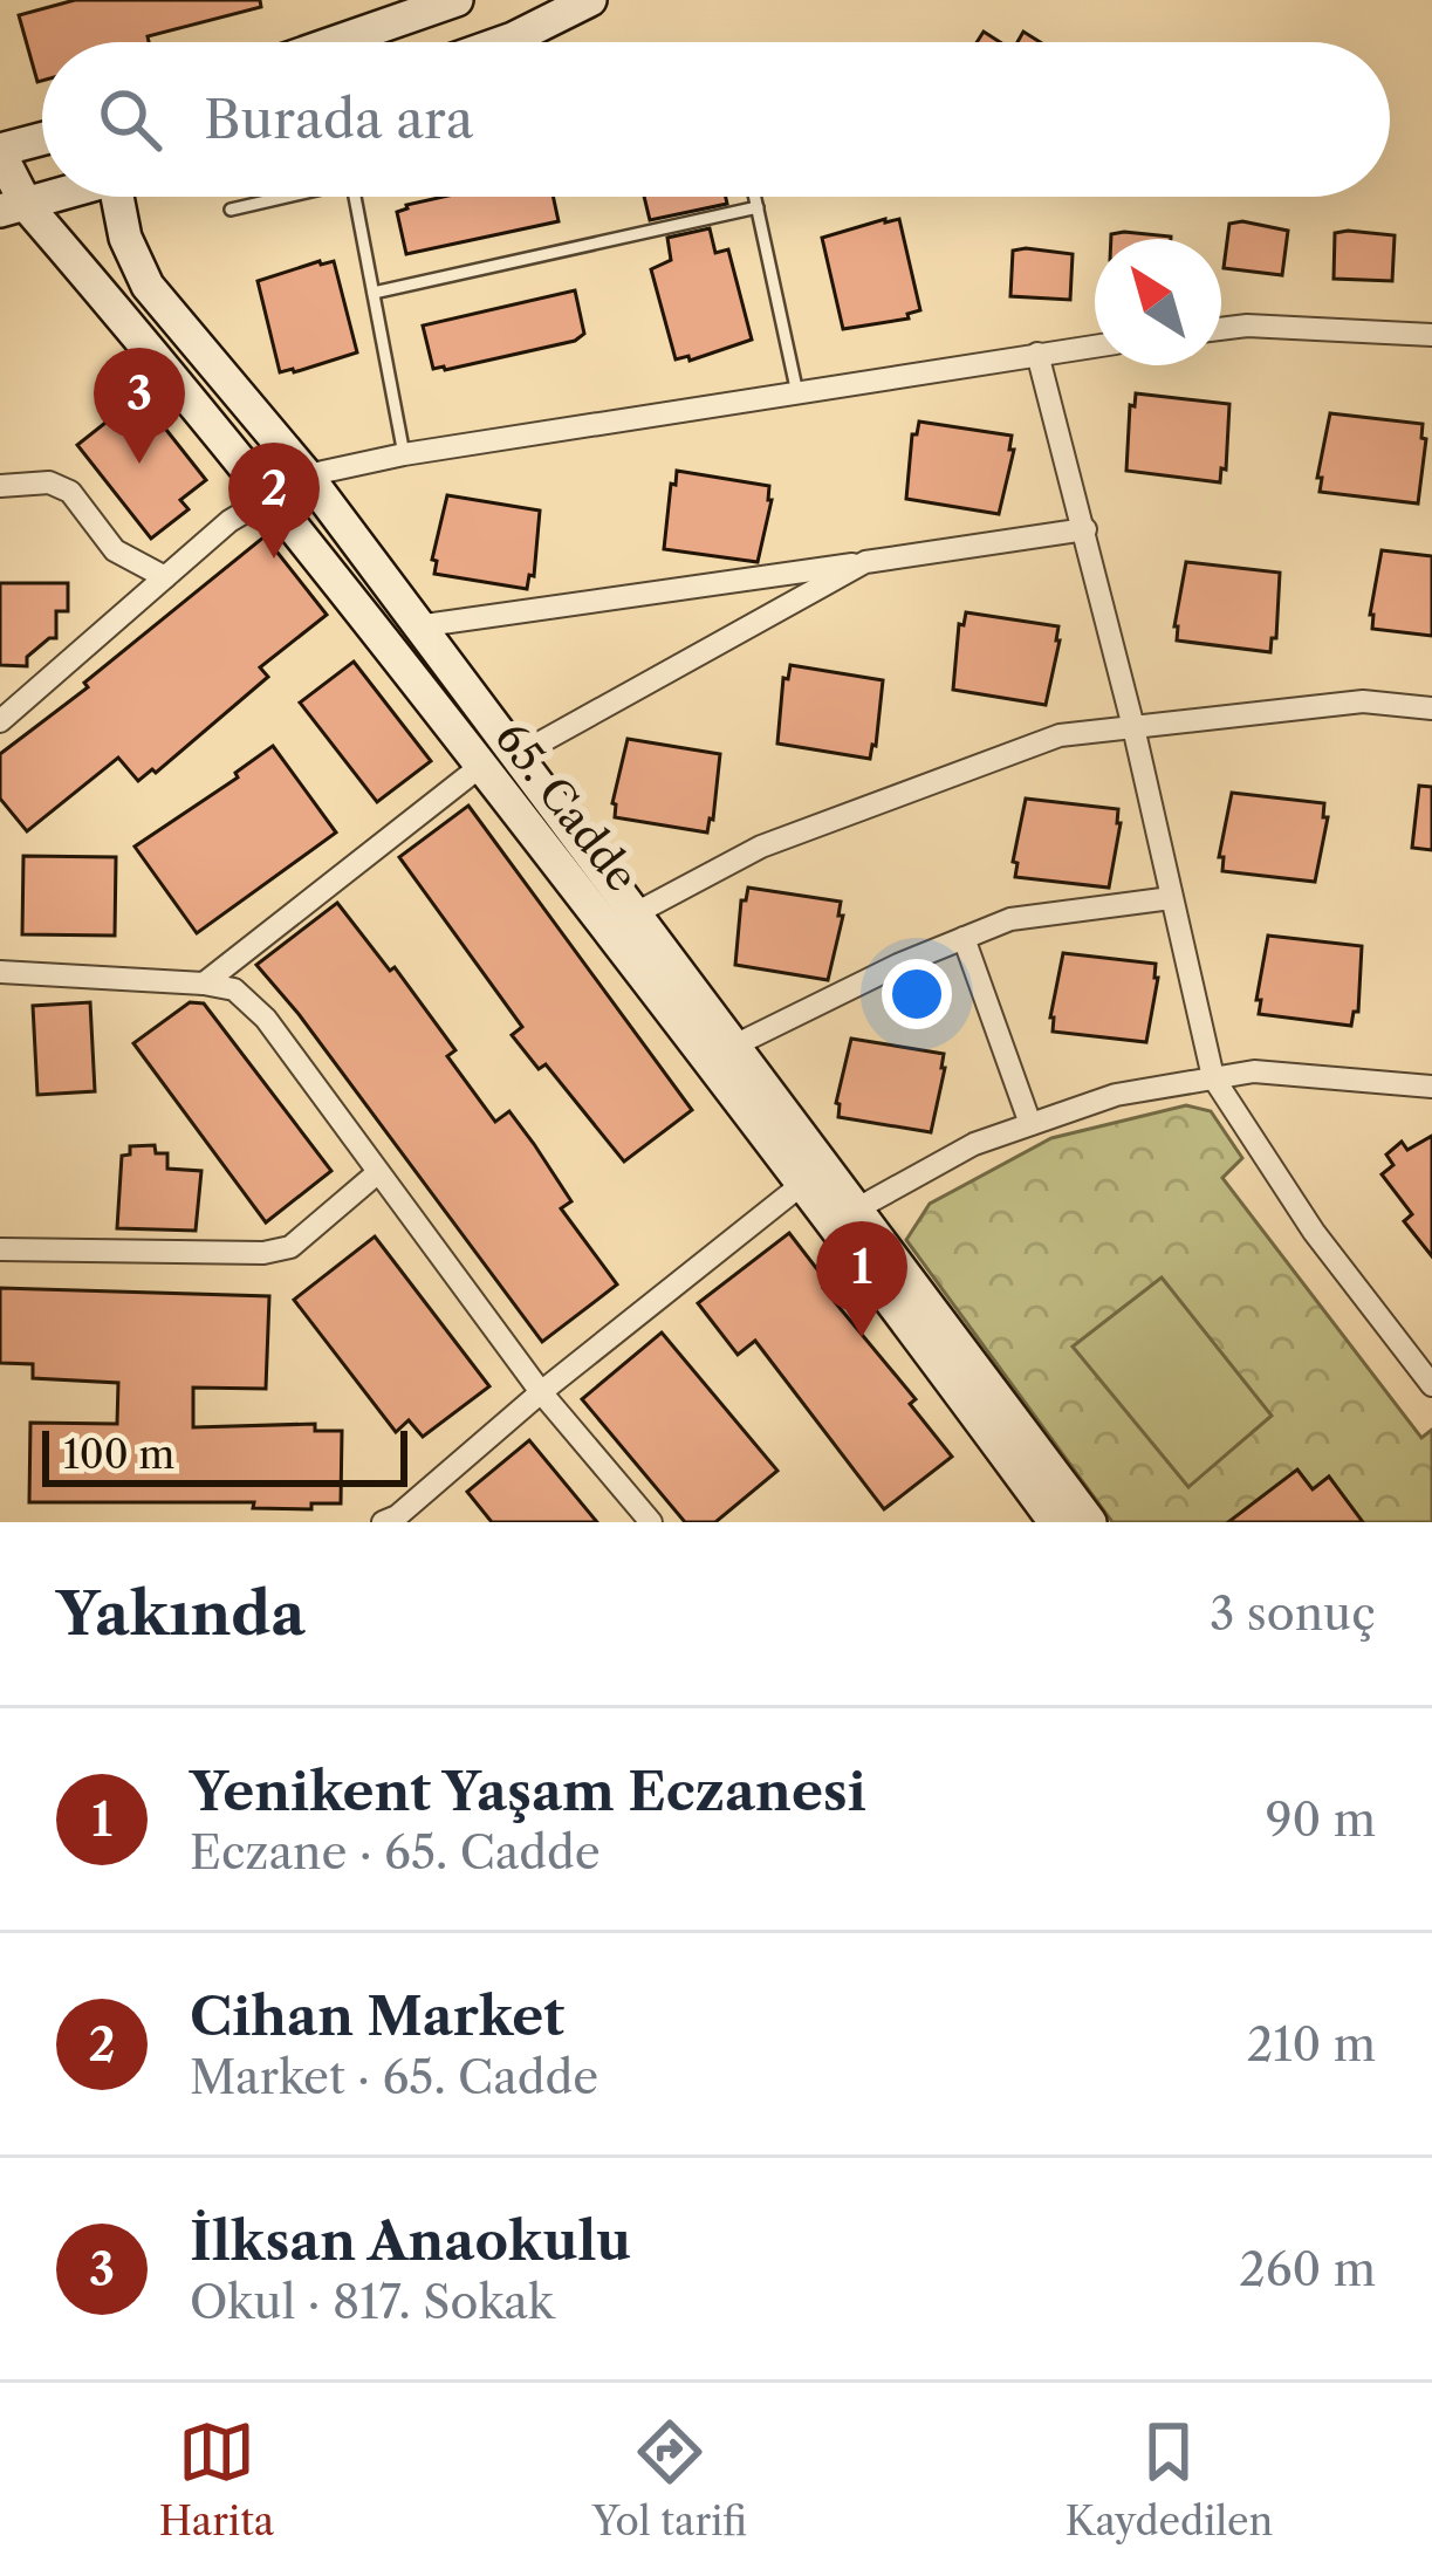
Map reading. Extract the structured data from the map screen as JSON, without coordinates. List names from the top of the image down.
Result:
{
  "streets": {
    "main road": ["65. Cadde"]
  },
  "scale_bar": "100 m",
  "north": "top left",
  "page": {
    "search": "Burada ara",
    "pins": ["3", "2", "1"],
    "scale": "100 m",
    "heading": ["Yakında", "3 sonuç"],
    "list": [
      {
        "mark": "1",
        "name": "Yenikent Yaşam Eczanesi",
        "note": "Eczane · 65. Cadde",
        "value": "90 m"
      },
      {
        "mark": "2",
        "name": "Cihan Market",
        "note": "Market · 65. Cadde",
        "value": "210 m"
      },
      {
        "mark": "3",
        "name": "İlksan Anaokulu",
        "note": "Okul · 817. Sokak",
        "value": "260 m"
      }
    ],
    "nav": ["Harita", "Yol tarifi", "Kaydedilen"]
  }
}
